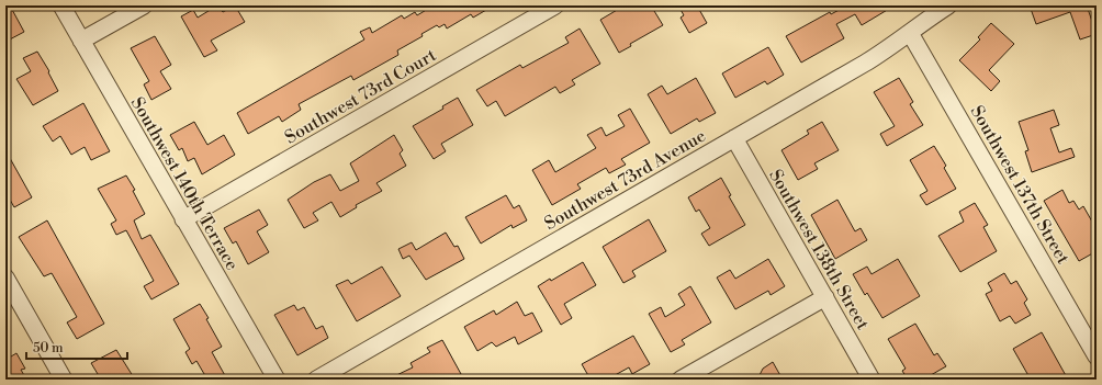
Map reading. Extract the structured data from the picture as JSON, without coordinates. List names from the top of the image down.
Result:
{
  "streets": {
    "street": [
      "Southwest 73rd Court",
      "Southwest 73rd Avenue",
      "Southwest 140th Terrace",
      "Southwest 137th Street",
      "Southwest 138th Street"
    ]
  },
  "crossings": [
    ["Southwest 73rd Court", "Southwest 140th Terrace"],
    ["Southwest 73rd Avenue", "Southwest 137th Street"],
    ["Southwest 73rd Avenue", "Southwest 138th Street"]
  ],
  "scale_bar": "50 m"
}
